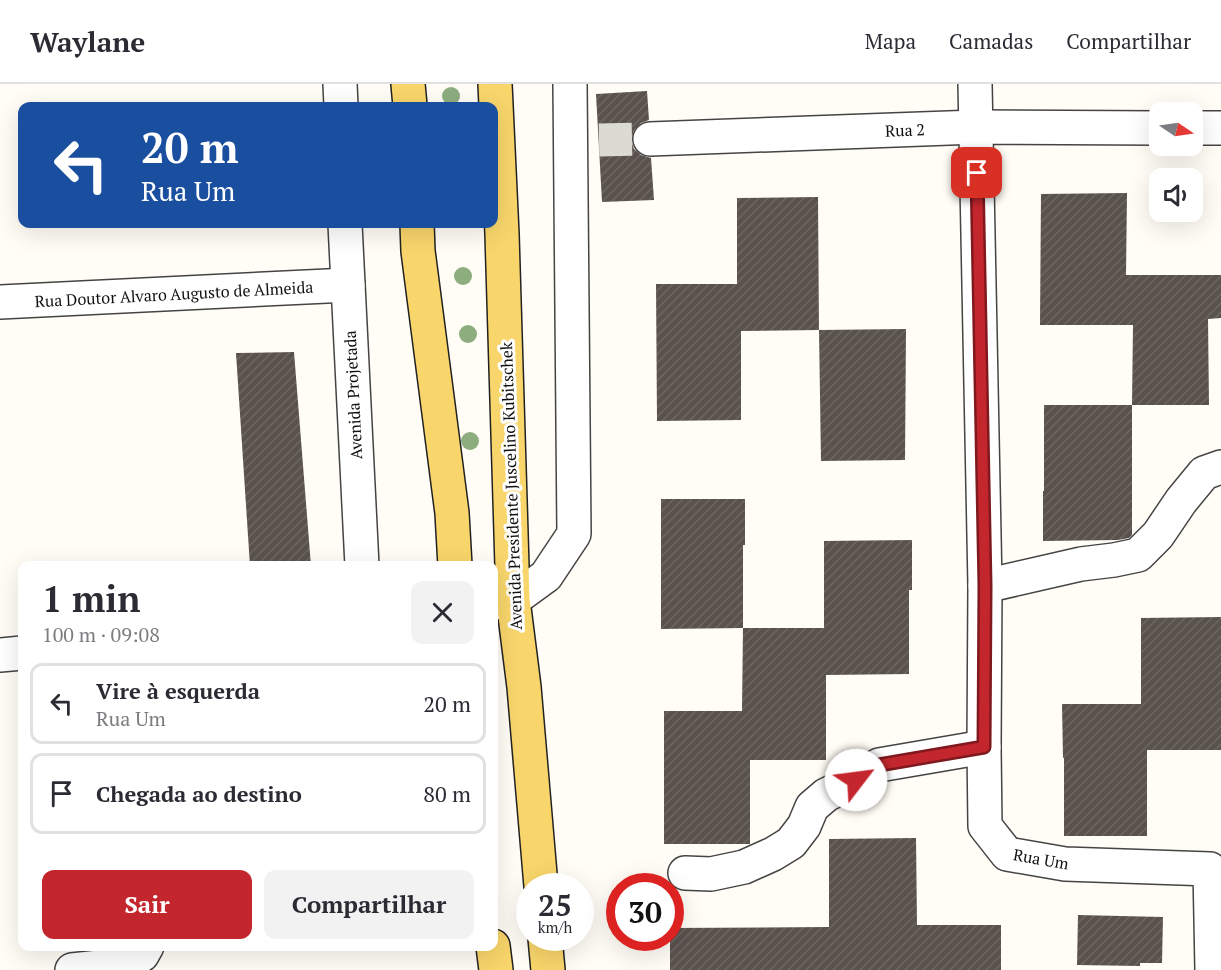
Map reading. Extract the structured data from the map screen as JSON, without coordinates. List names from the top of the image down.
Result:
{
  "streets": {
    "main road": ["Avenida Presidente Juscelino Kubitschek"],
    "street": [
      "Rua 2",
      "Rua Doutor Alvaro Augusto de Almeida",
      "Avenida Projetada",
      "Rua Um"
    ]
  },
  "crossings": [
    ["Rua 2", "Rua Um"],
    ["Rua Doutor Alvaro Augusto de Almeida", "Avenida Projetada"]
  ],
  "north": "right",
  "page": {
    "header": "Waylane",
    "nav": ["Mapa", "Camadas", "Compartilhar"],
    "turn": ["20 m", "Rua Um"],
    "heading": ["1 min", "100 m · 09:08"],
    "list": [
      {
        "name": "Vire à esquerda",
        "note": "Rua Um",
        "value": "20 m"
      },
      {
        "name": "Chegada ao destino",
        "value": "80 m"
      }
    ],
    "buttons": ["Sair", "Compartilhar"],
    "speed": "25 km/h",
    "limit": "30"
  }
}
